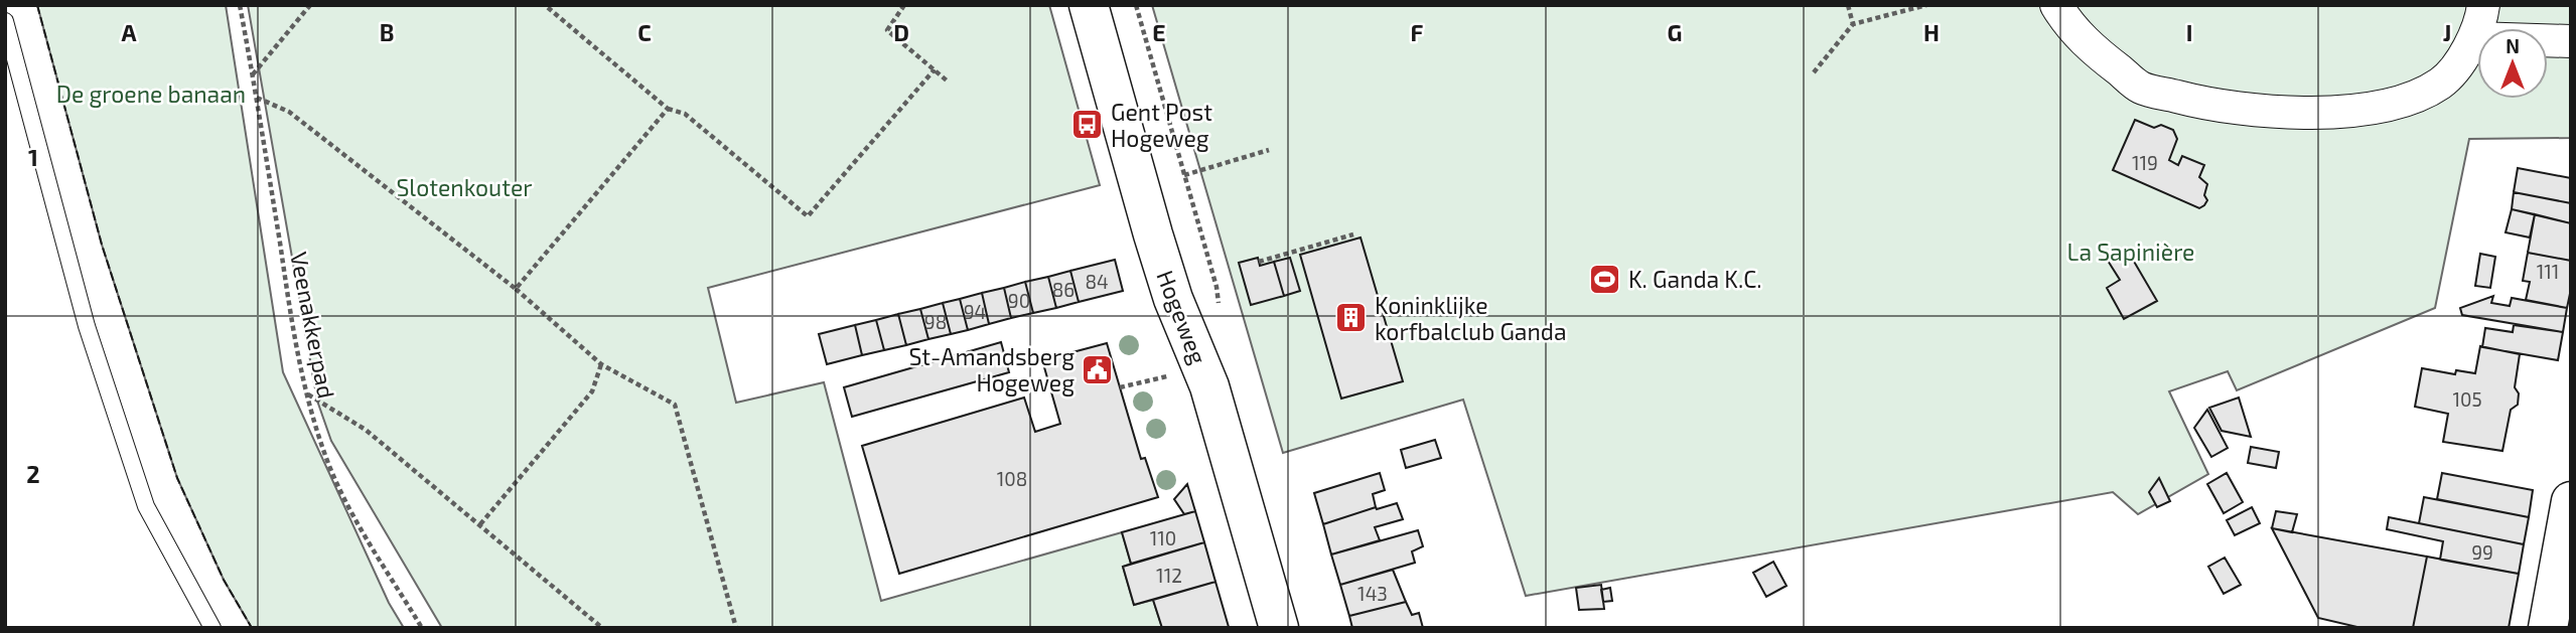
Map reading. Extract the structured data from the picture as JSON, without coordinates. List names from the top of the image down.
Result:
{
  "streets": {
    "street": ["Hogeweg"],
    "path": ["Veenakkerpad"]
  },
  "parks": ["De groene banaan", "Slotenkouter", "La Sapinière"],
  "places": {
    "bus stop": ["Gent Post Hogeweg"],
    "sports": ["K. Ganda K.C."],
    "building": ["Koninklijke korfbalclub Ganda"],
    "public building": ["St-Amandsberg Hogeweg"]
  },
  "house_numbers": [
    "119",
    "111",
    "84",
    "86",
    "90",
    "94",
    "98",
    "105",
    "108",
    "110",
    "99",
    "112",
    "143"
  ],
  "north": "top",
  "grid": {
    "columns": [
      "A",
      "B",
      "C",
      "D",
      "E",
      "F",
      "G",
      "H",
      "I",
      "J"
    ],
    "rows": ["1", "2"]
  }
}
